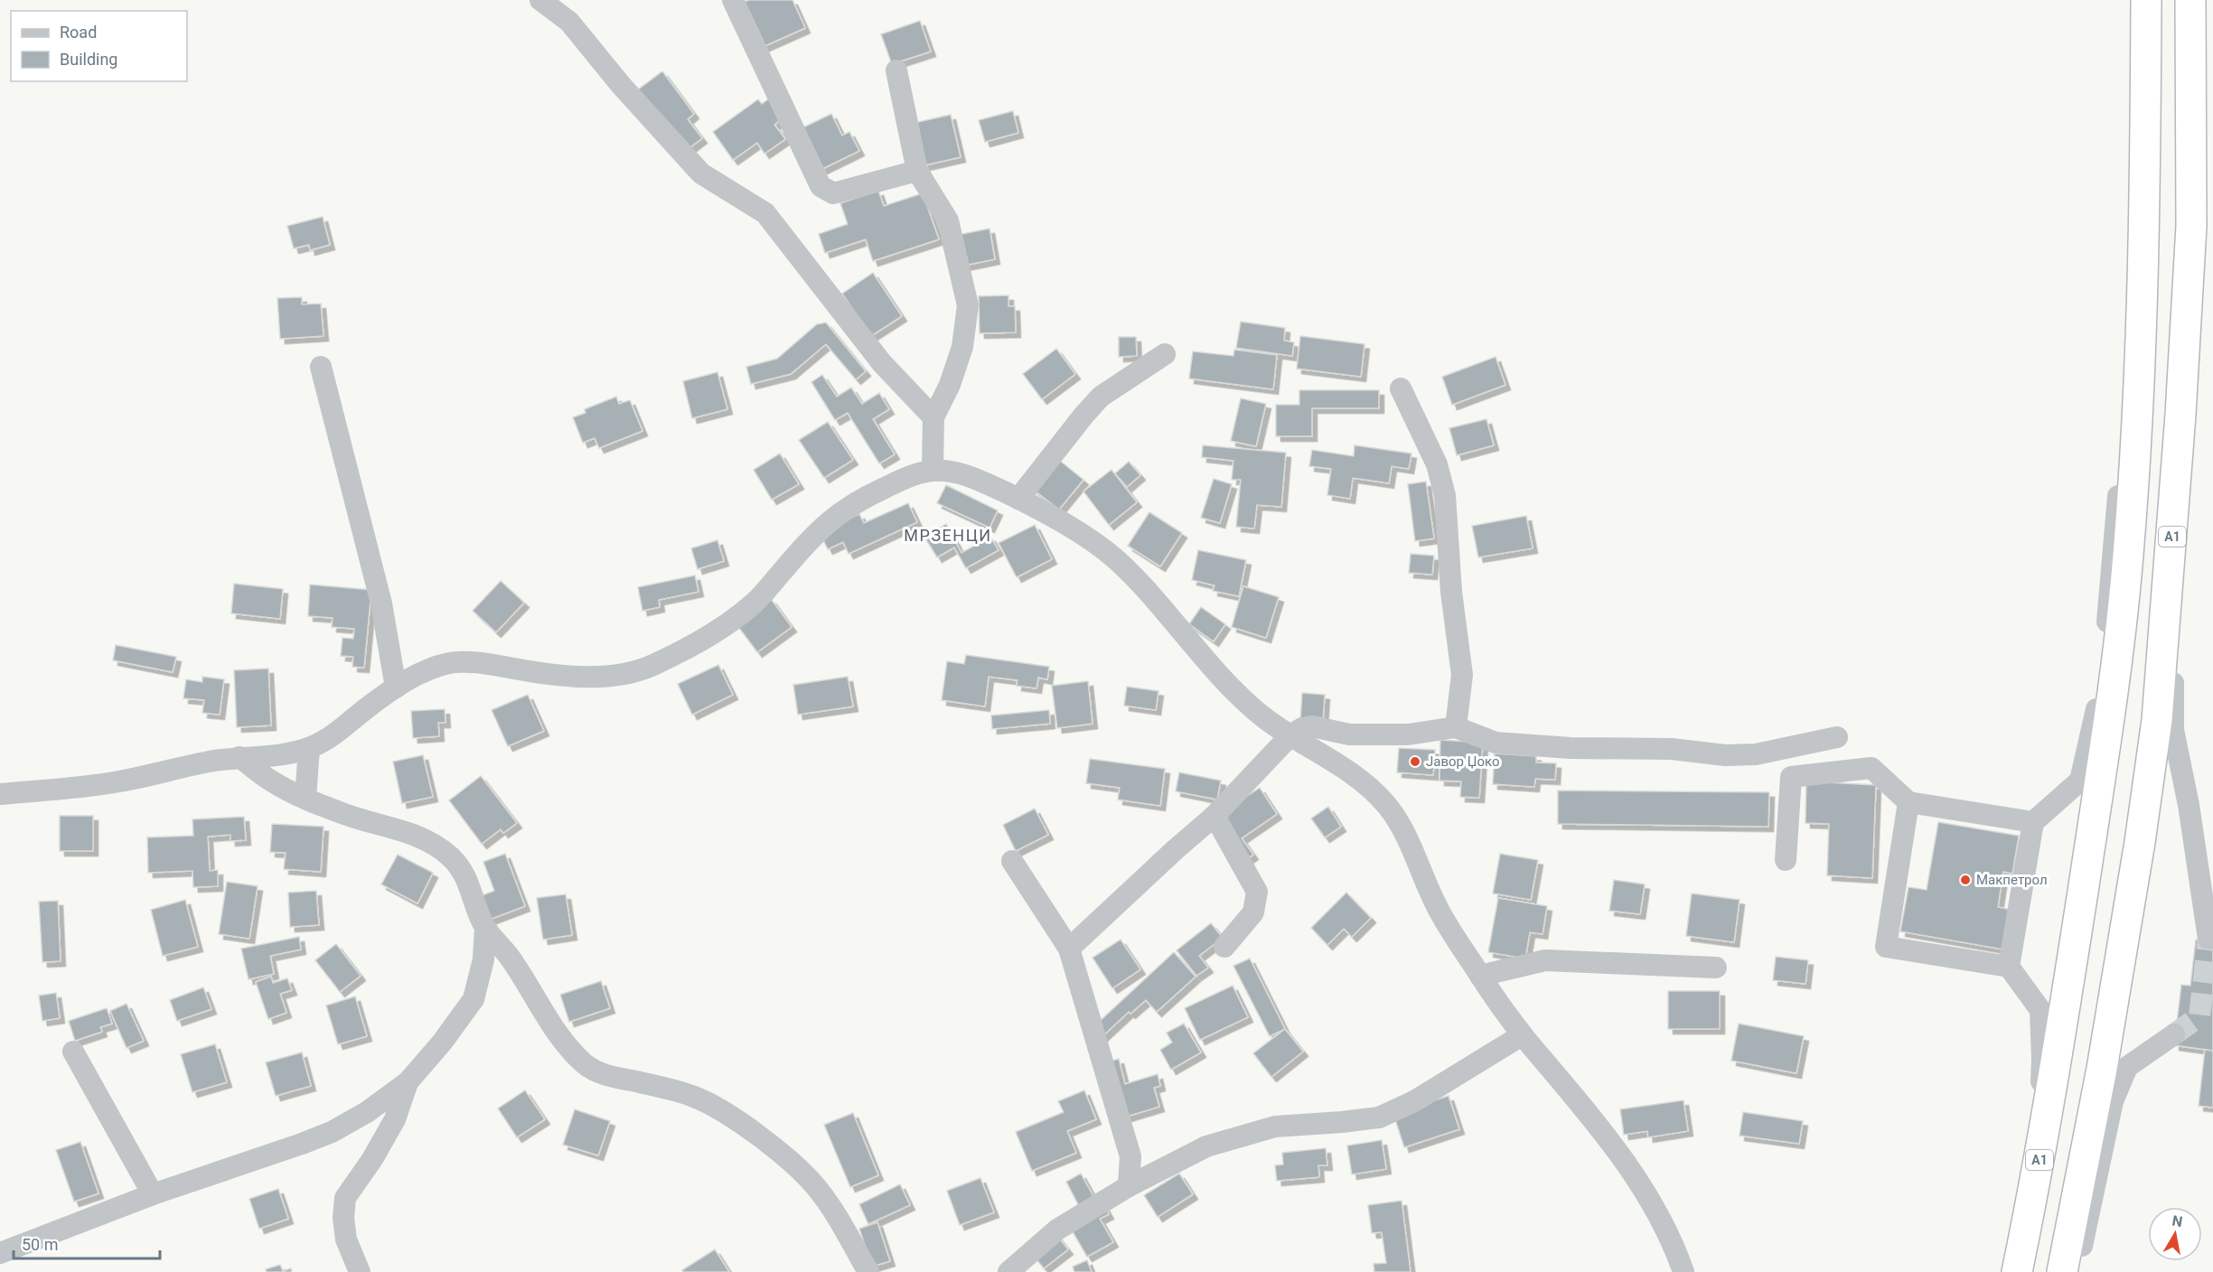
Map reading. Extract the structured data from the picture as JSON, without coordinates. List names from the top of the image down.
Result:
{
  "streets": {
    "highway": ["A1"]
  },
  "districts": ["МРЗЕНЦИ"],
  "places": ["Јавор Џоко", "Макпетрол"],
  "legend": ["Road", "Building"],
  "scale_bar": "50 m",
  "north": "top"
}
